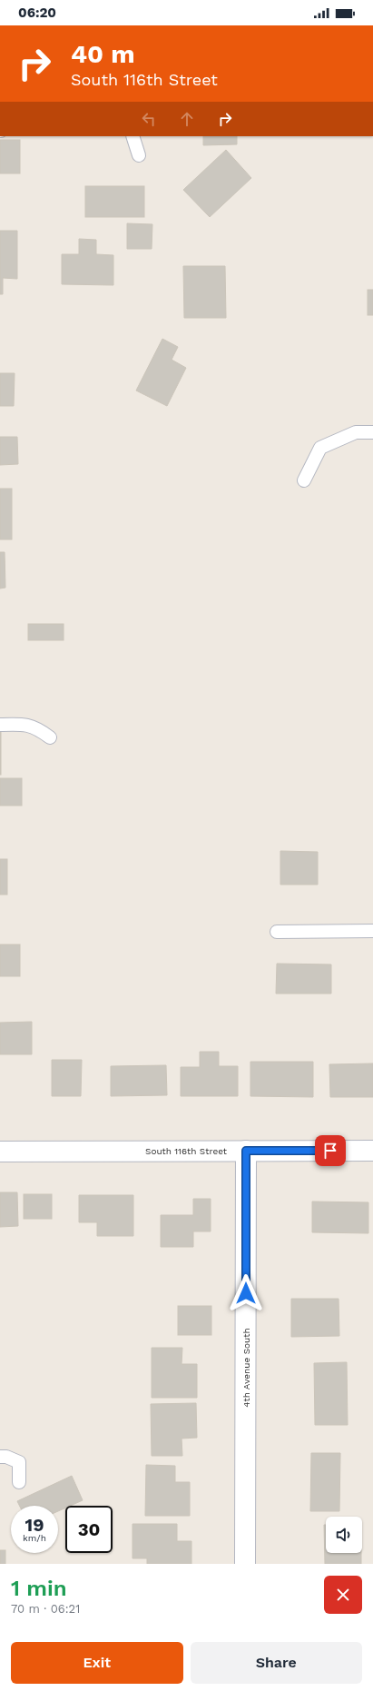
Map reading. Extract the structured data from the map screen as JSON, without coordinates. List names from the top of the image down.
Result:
{
  "streets": {
    "street": ["South 116th Street", "4th Avenue South"]
  },
  "crossings": [
    ["South 116th Street", "4th Avenue South"]
  ],
  "page": {
    "status": "06:20",
    "turn": ["40 m", "South 116th Street"],
    "speed": "19 km/h",
    "limit": "30",
    "heading": ["1 min", "70 m · 06:21"],
    "buttons": ["Exit", "Share"]
  }
}
